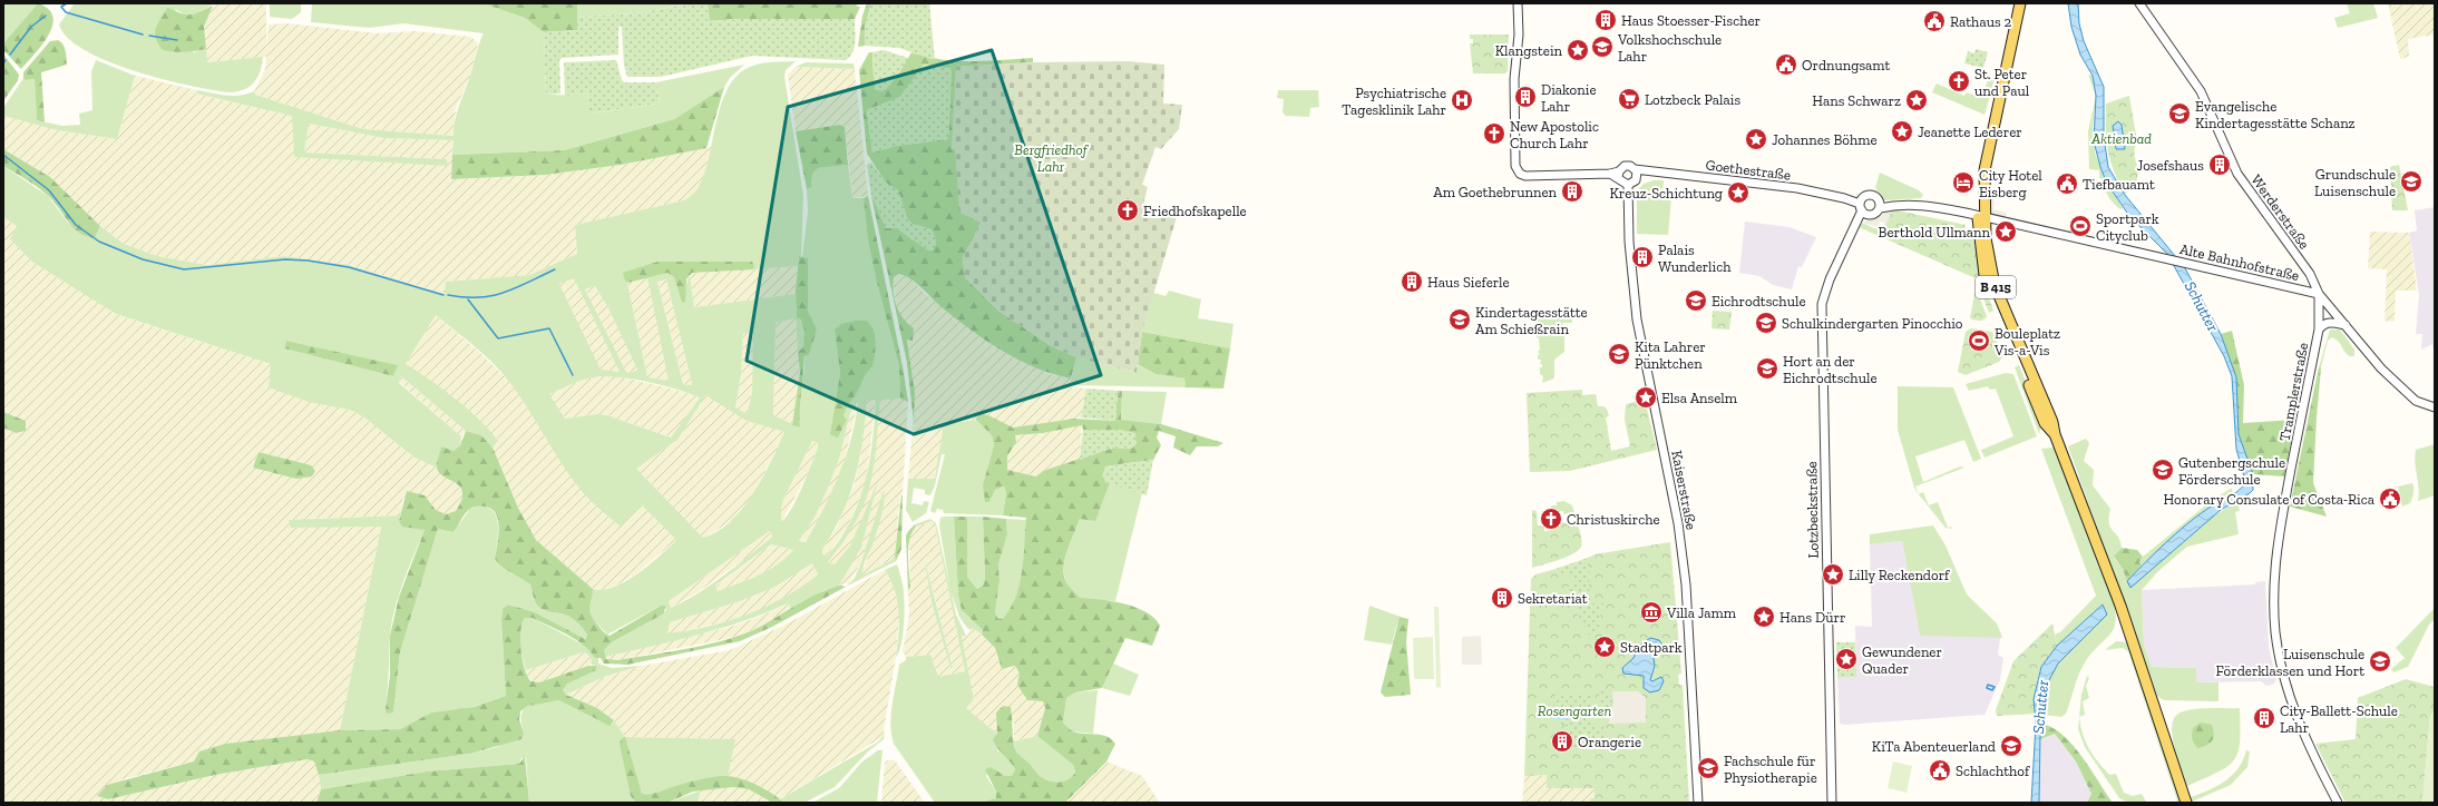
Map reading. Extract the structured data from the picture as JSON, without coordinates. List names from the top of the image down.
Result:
{
  "streets": {
    "main road": ["B 415"],
    "street": [
      "Goethestraße",
      "Werderstraße",
      "Alte Bahnhofstraße",
      "Tramplerstraße",
      "Kaiserstraße",
      "Lotzbeckstraße"
    ]
  },
  "crossings": [
    ["Goethestraße", "Kaiserstraße"],
    ["Goethestraße", "Lotzbeckstraße"],
    ["Werderstraße", "Alte Bahnhofstraße"],
    ["Werderstraße", "Tramplerstraße"],
    ["Alte Bahnhofstraße", "B 415"],
    ["Alte Bahnhofstraße", "Tramplerstraße"]
  ],
  "water": ["Schutter"],
  "parks": ["Aktienbad", "Bergfriedhof Lahr", "Rosengarten"],
  "places": {
    "building": [
      "Haus Stoesser-Fischer",
      "Diakonie Lahr",
      "Josefshaus",
      "Am Goethebrunnen",
      "Palais Wunderlich",
      "Haus Sieferle",
      "Sekretariat",
      "City-Ballett-Schule Lahr",
      "Orangerie"
    ],
    "public building": [
      "Rathaus 2",
      "Ordnungsamt",
      "Tiefbauamt",
      "Honorary Consulate of Costa-Rica",
      "Schlachthof"
    ],
    "school or university": [
      "Volkshochschule Lahr",
      "Evangelische Kindertagesstätte Schanz",
      "Grundschule Luisenschule",
      "Eichrodtschule",
      "Kindertagesstätte Am Schießrain",
      "Schulkindergarten Pinocchio",
      "Kita Lahrer Pünktchen",
      "Hort an der Eichrodtschule",
      "Gutenbergschule Förderschule",
      "Luisenschule Förderklassen und Hort",
      "KiTa Abenteuerland",
      "Fachschule für Physiotherapie"
    ],
    "place": [
      "Klangstein",
      "Hans Schwarz",
      "Jeanette Lederer",
      "Johannes Böhme",
      "Kreuz-Schichtung",
      "Berthold Ullmann",
      "Elsa Anselm",
      "Lilly Reckendorf",
      "Hans Dürr",
      "Stadtpark",
      "Gewundener Quader"
    ],
    "church": [
      "St. Peter und Paul",
      "New Apostolic Church Lahr",
      "Friedhofskapelle",
      "Christuskirche"
    ],
    "supermarket": ["Lotzbeck Palais"],
    "hospital": ["Psychiatrische Tagesklinik Lahr"],
    "hotel": ["City Hotel Eisberg"],
    "sports": ["Sportpark Cityclub", "Bouleplatz Vis-a-Vis"],
    "museum": ["Villa Jamm"]
  }
}
